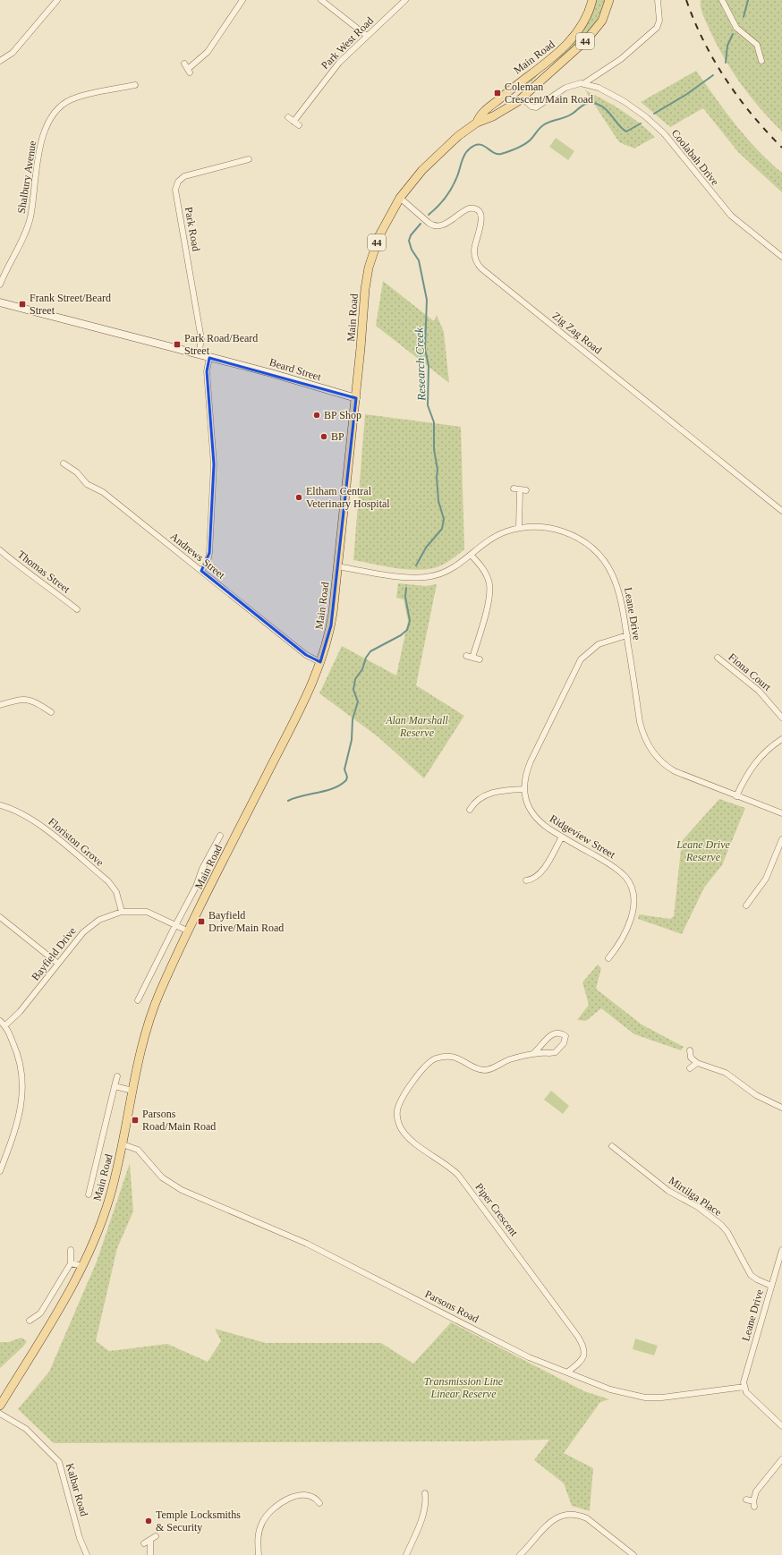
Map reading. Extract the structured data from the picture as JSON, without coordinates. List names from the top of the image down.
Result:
{
  "streets": {
    "main road": ["44", "Main Road"],
    "street": [
      "Park West Road",
      "Coolabah Drive",
      "Shalbury Avenue",
      "Park Road",
      "Zig Zag Road",
      "Beard Street",
      "Andrews Street",
      "Thomas Street",
      "Leane Drive",
      "Fiona Court",
      "Ridgeview Street",
      "Floriston Grove",
      "Bayfield Drive",
      "Mirtilga Place",
      "Piper Crescent",
      "Parsons Road",
      "Kalbar Road"
    ]
  },
  "crossings": [
    ["Main Road", "Zig Zag Road"],
    ["Main Road", "Beard Street"],
    ["Main Road", "Andrews Street"],
    ["Main Road", "Leane Drive"],
    ["Main Road", "Bayfield Drive"],
    ["Main Road", "Parsons Road"],
    ["Park Road", "Beard Street"],
    ["Leane Drive", "Ridgeview Street"],
    ["Leane Drive", "Mirtilga Place"],
    ["Leane Drive", "Parsons Road"],
    ["Floriston Grove", "Bayfield Drive"],
    ["Piper Crescent", "Parsons Road"]
  ],
  "water": ["Research Creek"],
  "parks": ["Alan Marshall Reserve", "Leane Drive Reserve", "Transmission Line Linear Reserve"],
  "places": {
    "transit": [
      "Coleman Crescent/Main Road",
      "Frank Street/Beard Street",
      "Park Road/Beard Street",
      "Bayfield Drive/Main Road",
      "Parsons Road/Main Road"
    ],
    "other": [
      "BP Shop",
      "BP",
      "Eltham Central Veterinary Hospital",
      "Temple Locksmiths & Security"
    ]
  }
}
